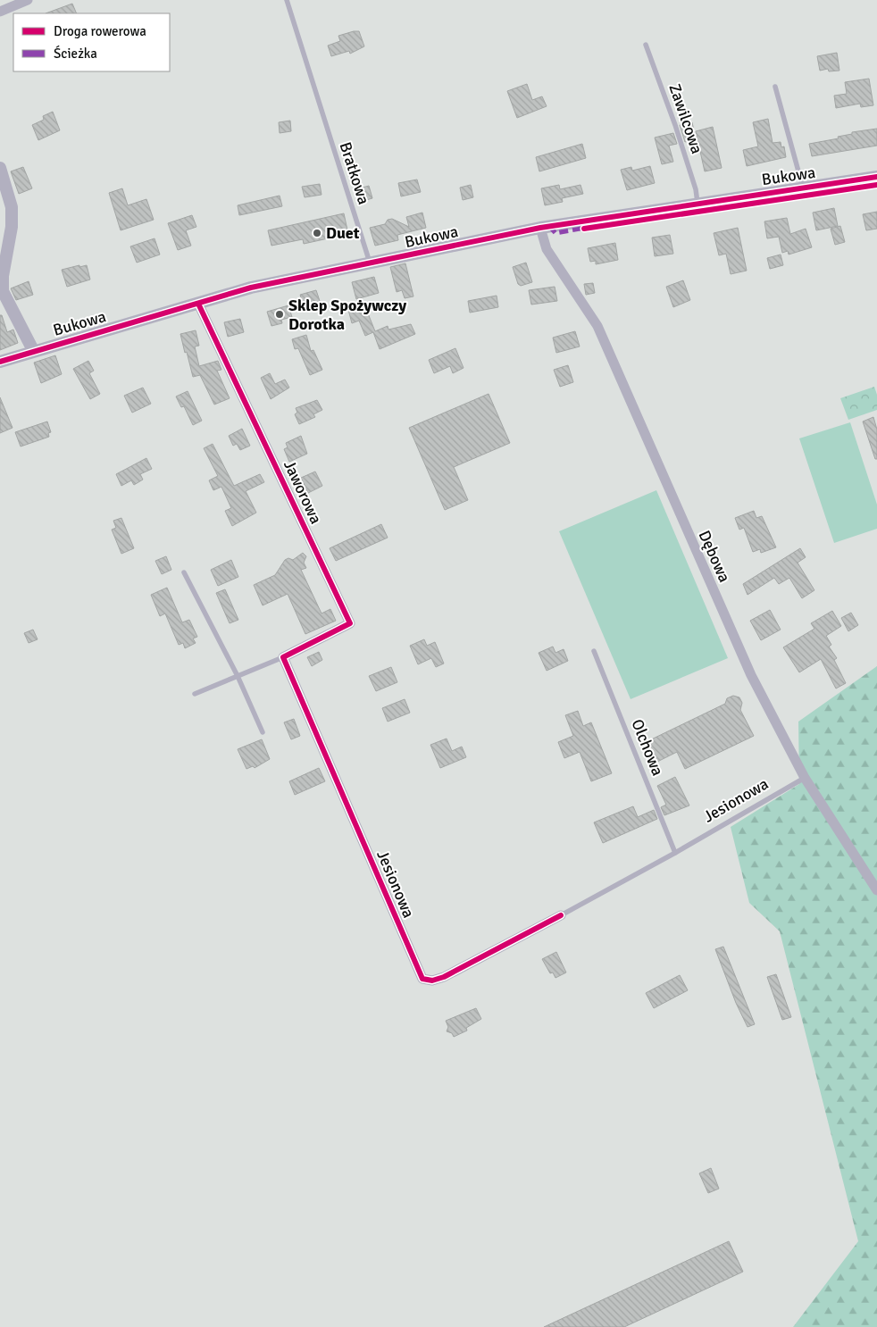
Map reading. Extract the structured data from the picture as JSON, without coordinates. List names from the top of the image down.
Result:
{
  "streets": {
    "street": [
      "Bukowa",
      "Jaworowa",
      "Dębowa",
      "Jesionowa"
    ],
    "lane": ["Zawilcowa", "Bratkowa", "Olchowa"]
  },
  "crossings": [
    ["Zawilcowa", "Bukowa"],
    ["Bratkowa", "Bukowa"],
    ["Bukowa", "Jaworowa"],
    ["Bukowa", "Dębowa"],
    ["Jaworowa", "Jesionowa"],
    ["Dębowa", "Jesionowa"],
    ["Olchowa", "Jesionowa"]
  ],
  "places": ["Duet", "Sklep Spożywczy Dorotka"],
  "legend": ["Droga rowerowa", "Ścieżka"]
}
